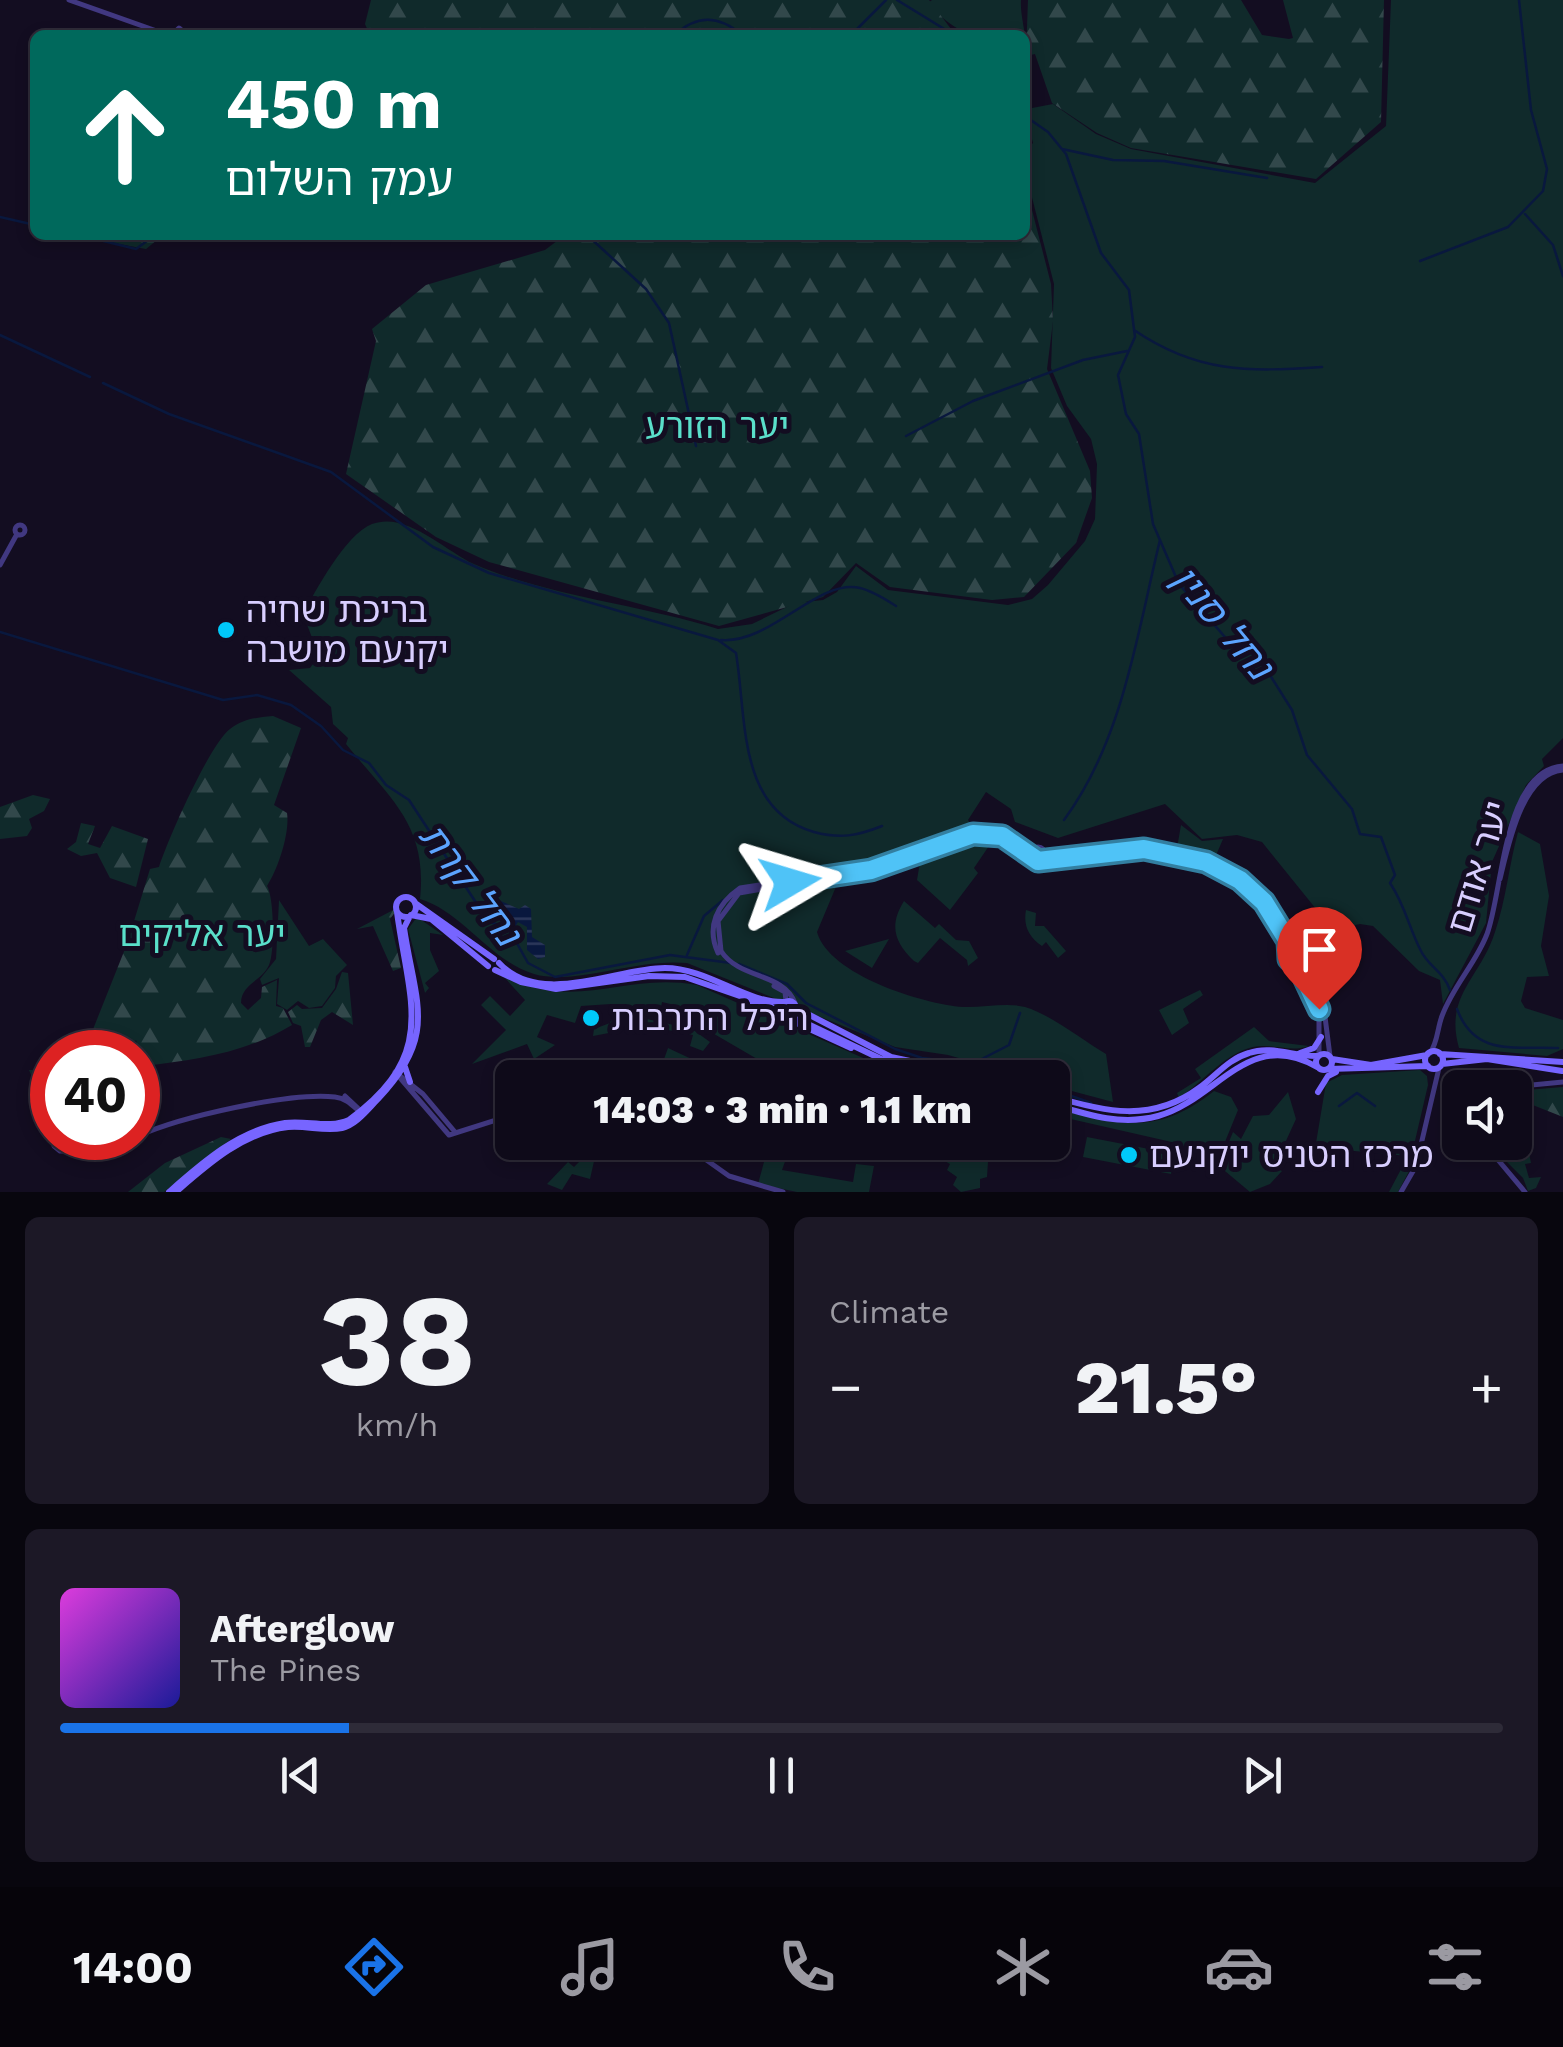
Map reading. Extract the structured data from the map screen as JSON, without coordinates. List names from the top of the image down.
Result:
{
  "streets": {
    "street": ["יער אודם"]
  },
  "water": ["נחל סנין", "נחל קרת"],
  "parks": ["יער הזורע", "יער אליקים"],
  "places": ["בריכת שחיה יקנעם מושבה", "היכל התרבות", "מרכז הטניס יוקנעם"],
  "page": {
    "turn": ["450 m", "עמק השלום"],
    "limit": "40",
    "trip": "14:03 · 3 min · 1.1 km",
    "tile": [
      ["38", "km/h"],
      "Climate"
    ],
    "heat": ["−", "21.5°", "+"],
    "song": ["Afterglow", "The Pines"],
    "tabs": "14:00"
  }
}
